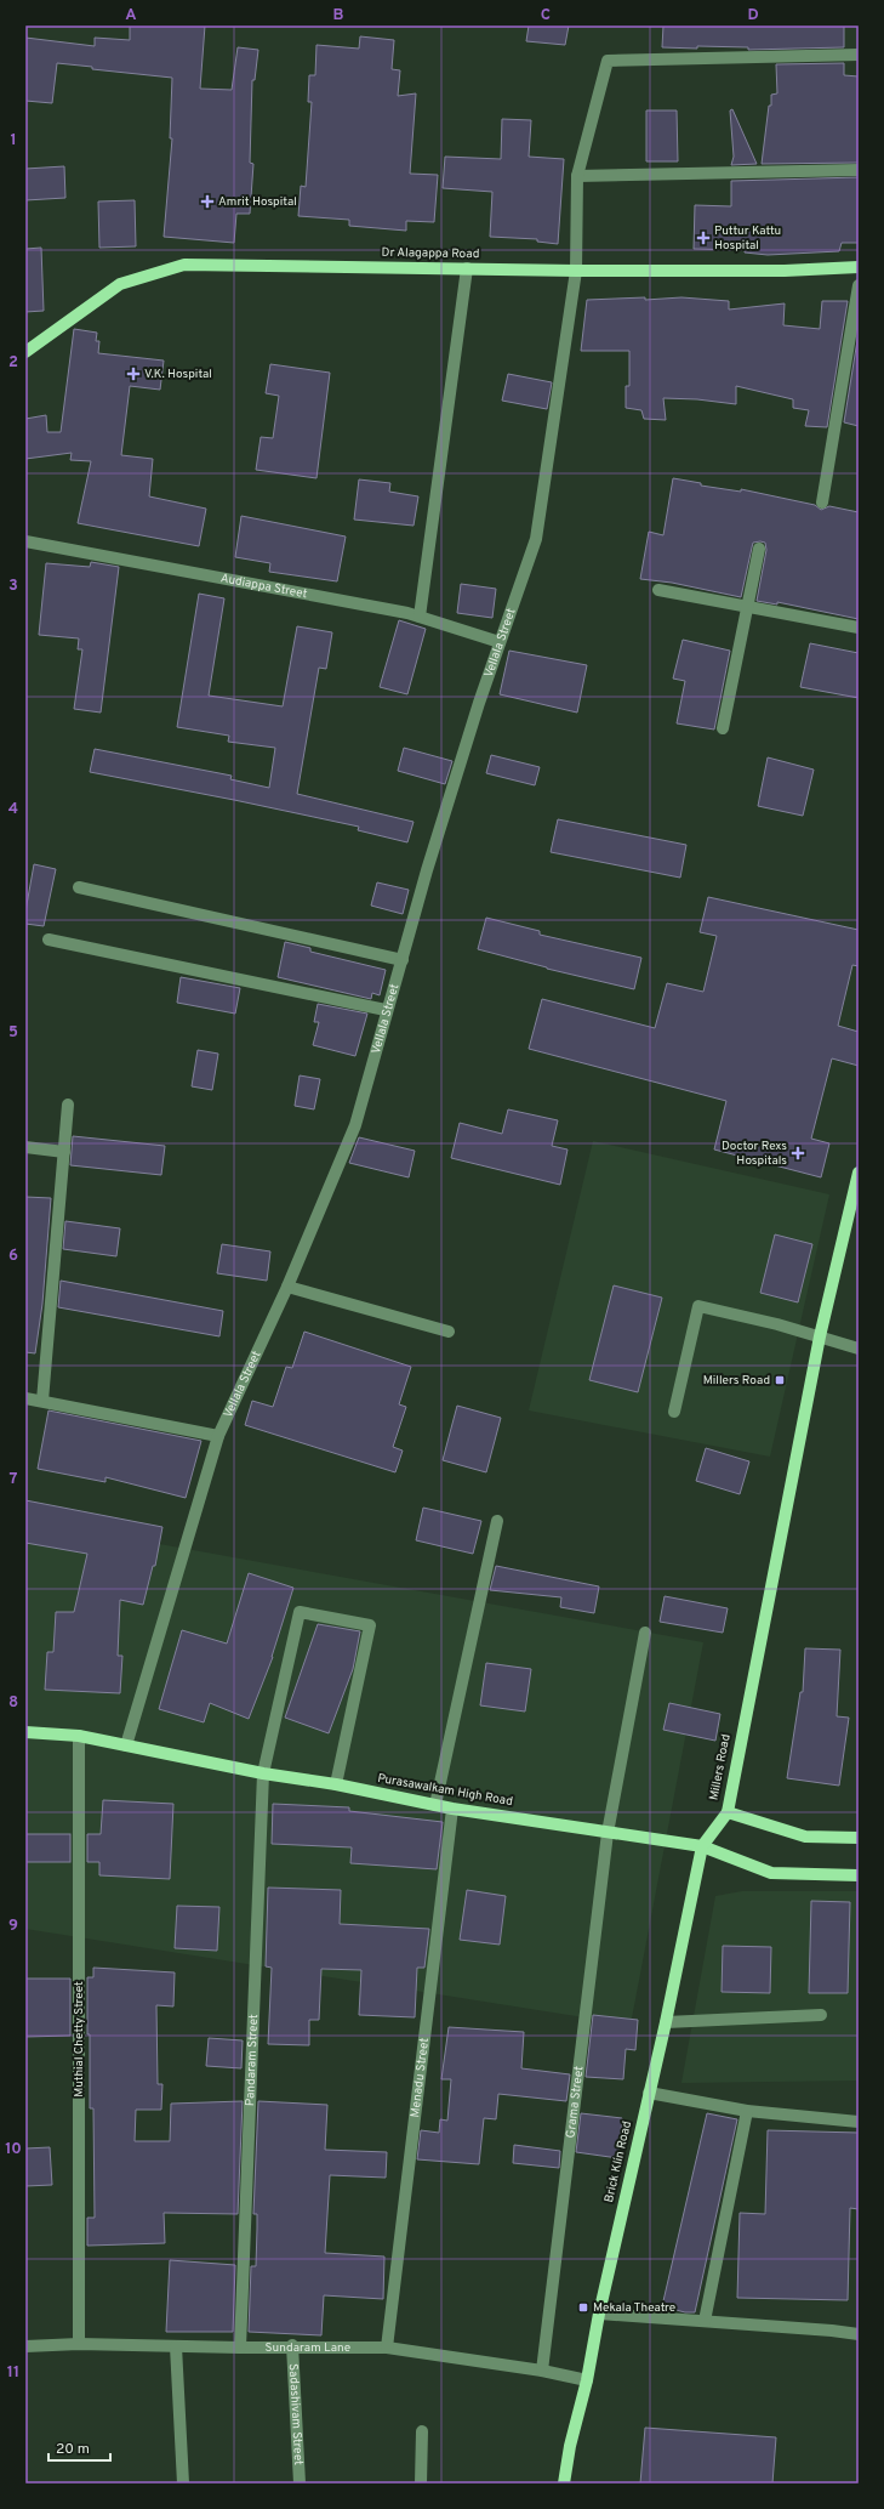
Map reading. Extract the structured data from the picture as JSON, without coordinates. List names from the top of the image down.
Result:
{
  "streets": {
    "main road": [
      "Dr Alagappa Road",
      "Millers Road",
      "Purasawalkam High Road",
      "Brick Klin Road"
    ],
    "street": [
      "Audiappa Street",
      "Vellala Street",
      "Muthial Chetty Street",
      "Pandaram Street",
      "Menadu Street",
      "Grama Street",
      "Sundaram Lane",
      "Sadashivam Street"
    ]
  },
  "crossings": [
    ["Dr Alagappa Road", "Vellala Street"],
    ["Audiappa Street", "Vellala Street"],
    ["Vellala Street", "Purasawalkam High Road"],
    ["Millers Road", "Purasawalkam High Road"],
    ["Millers Road", "Brick Klin Road"],
    ["Purasawalkam High Road", "Muthial Chetty Street"],
    ["Purasawalkam High Road", "Pandaram Street"],
    ["Purasawalkam High Road", "Menadu Street"],
    ["Purasawalkam High Road", "Grama Street"],
    ["Purasawalkam High Road", "Brick Klin Road"],
    ["Muthial Chetty Street", "Sundaram Lane"],
    ["Pandaram Street", "Sundaram Lane"],
    ["Menadu Street", "Sundaram Lane"],
    ["Grama Street", "Sundaram Lane"],
    ["Brick Klin Road", "Sundaram Lane"],
    ["Sundaram Lane", "Sadashivam Street"]
  ],
  "places": {
    "health": [
      "Amrit Hospital",
      "Puttur Kattu Hospital",
      "V.K. Hospital",
      "Doctor Rexs Hospitals"
    ],
    "transit": ["Millers Road", "Mekala Theatre"]
  },
  "scale_bar": "20 m",
  "grid": {
    "columns": [
      "A",
      "B",
      "C",
      "D"
    ],
    "rows": [
      "1",
      "2",
      "3",
      "4",
      "5",
      "6",
      "7",
      "8",
      "9",
      "10",
      "11"
    ]
  }
}
